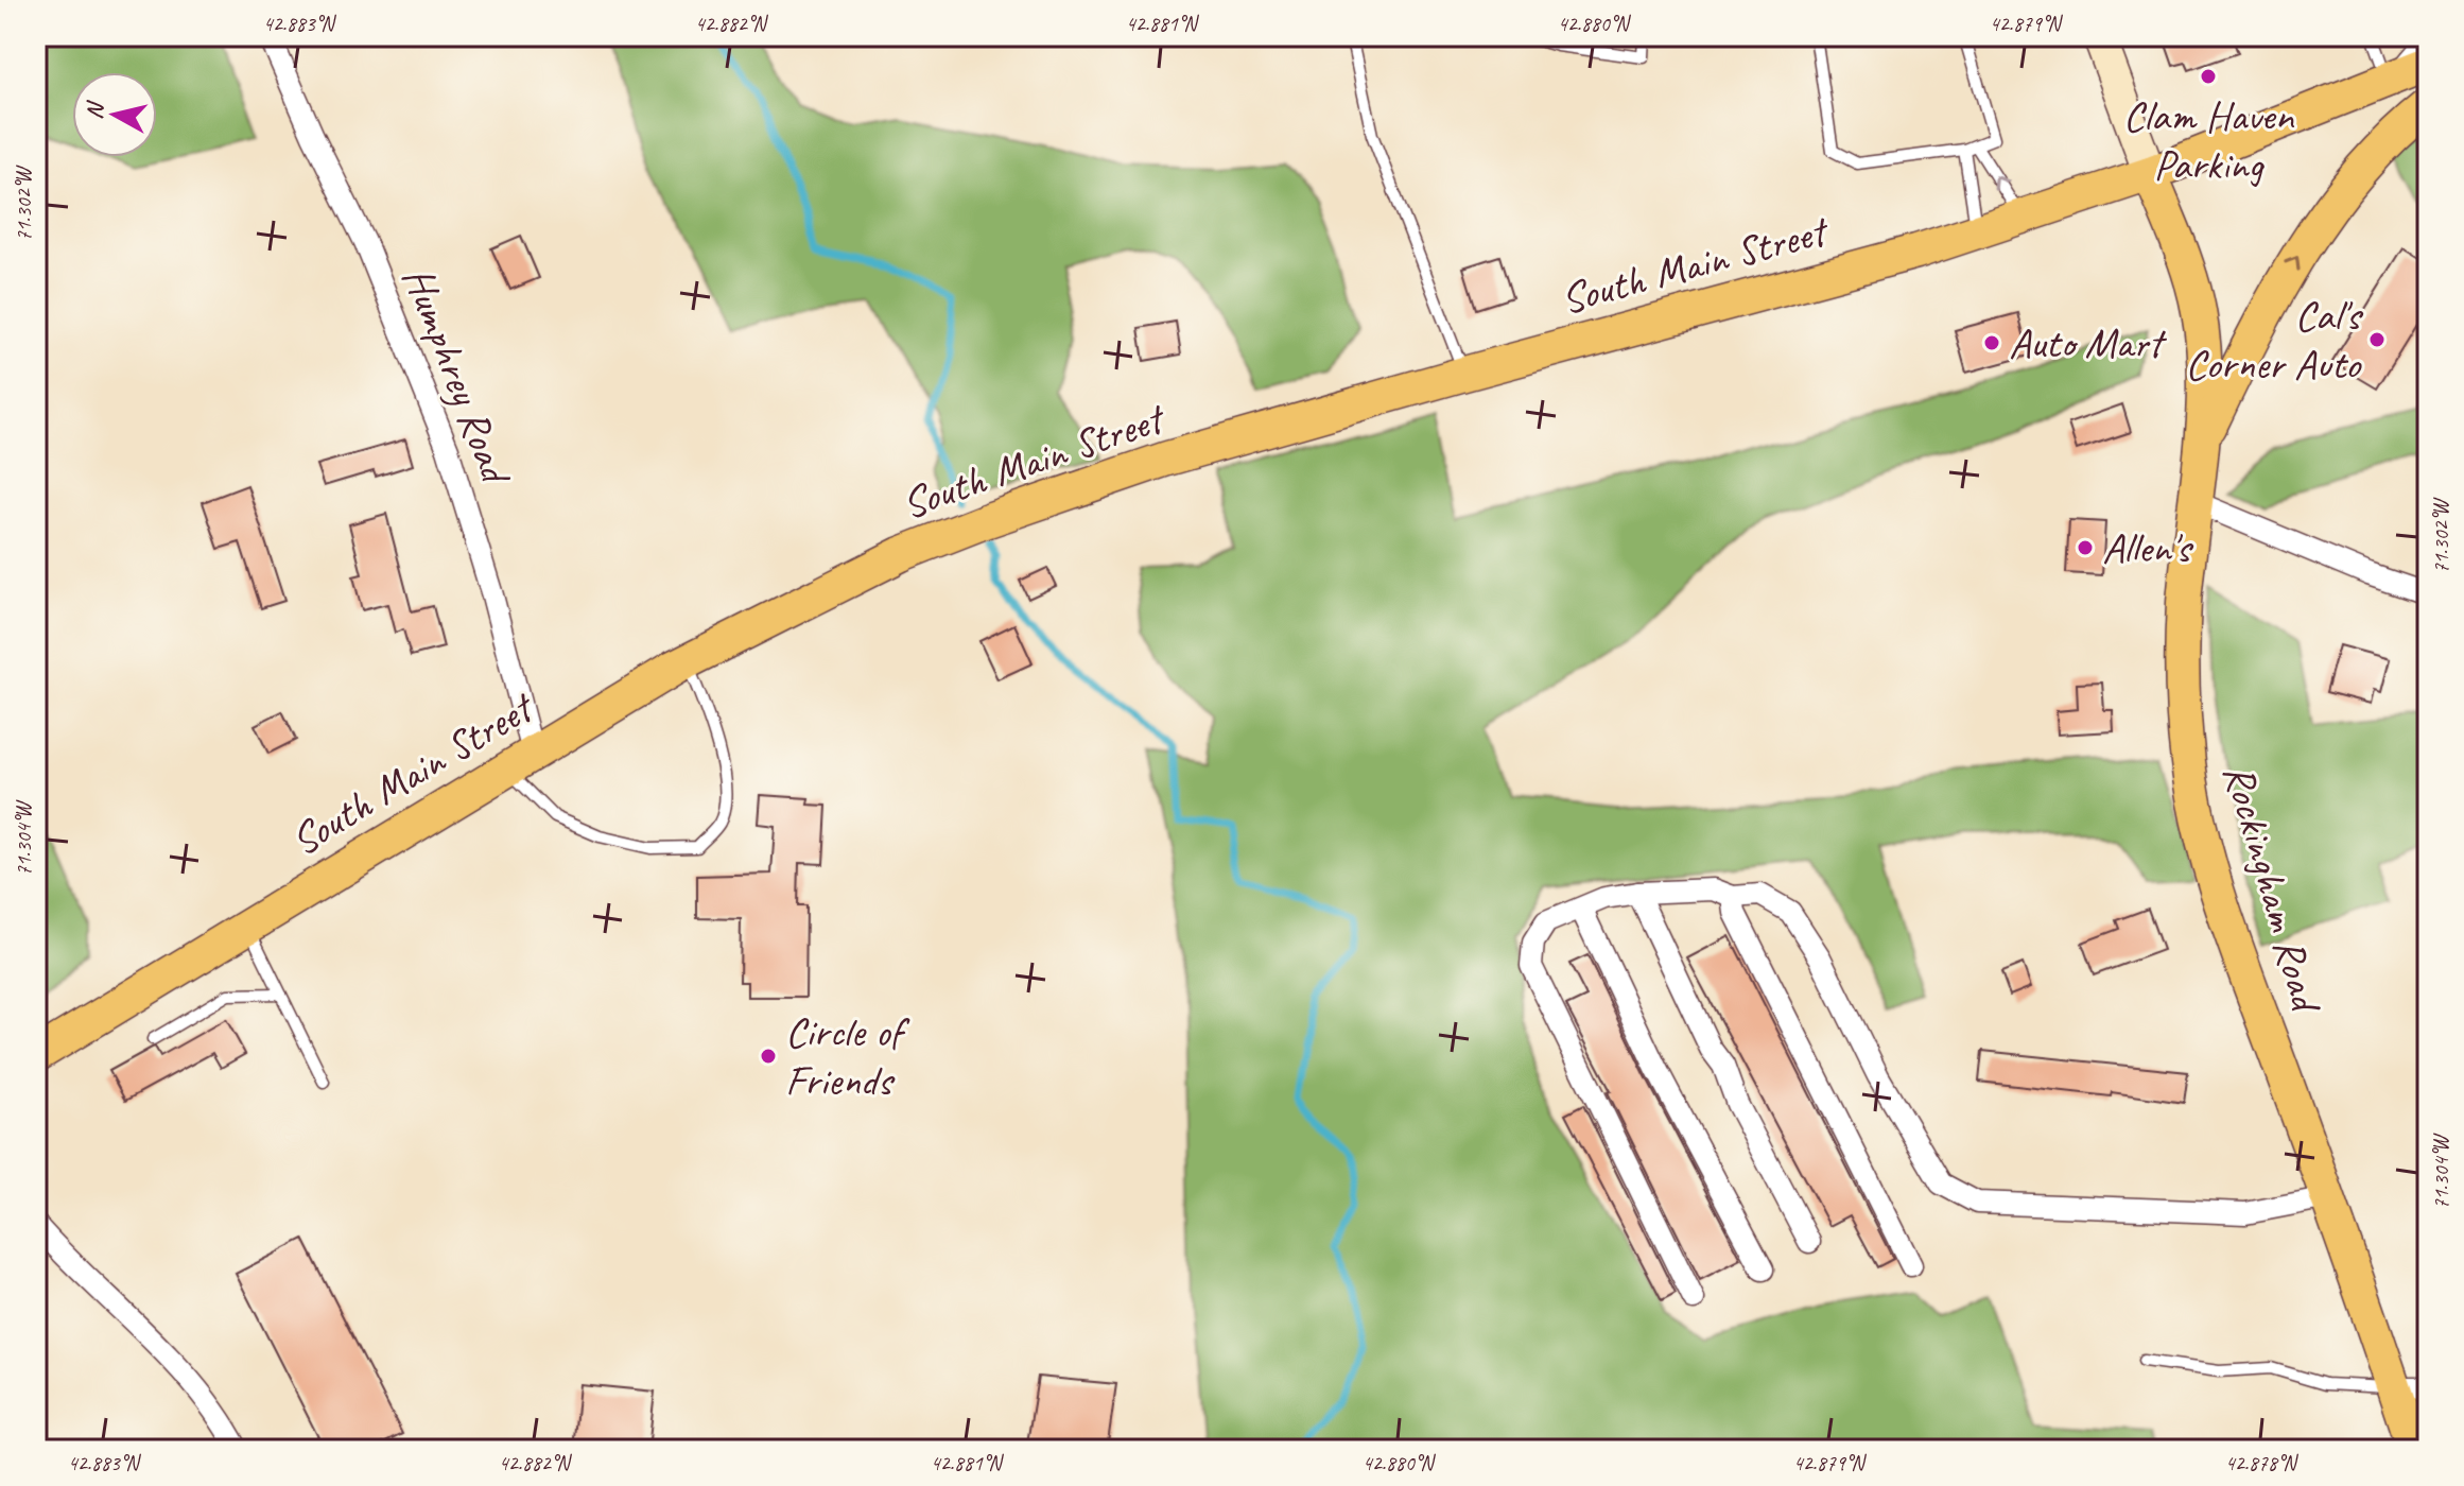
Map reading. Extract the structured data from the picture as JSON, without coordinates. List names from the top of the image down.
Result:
{
  "streets": {
    "main road": ["South Main Street", "Rockingham Road"],
    "street": ["Humphrey Road"]
  },
  "crossings": [
    ["South Main Street", "Humphrey Road"],
    ["South Main Street", "Rockingham Road"]
  ],
  "places": [
    "Clam Haven Parking",
    "Cal's Corner Auto",
    "Auto Mart",
    "Allen's",
    "Circle of Friends"
  ],
  "north": "left",
  "coordinates": [
    "42.883°N",
    "42.882°N",
    "42.881°N",
    "42.880°N",
    "42.879°N",
    "71.302°W",
    "71.304°W",
    "42.878°N"
  ]
}
